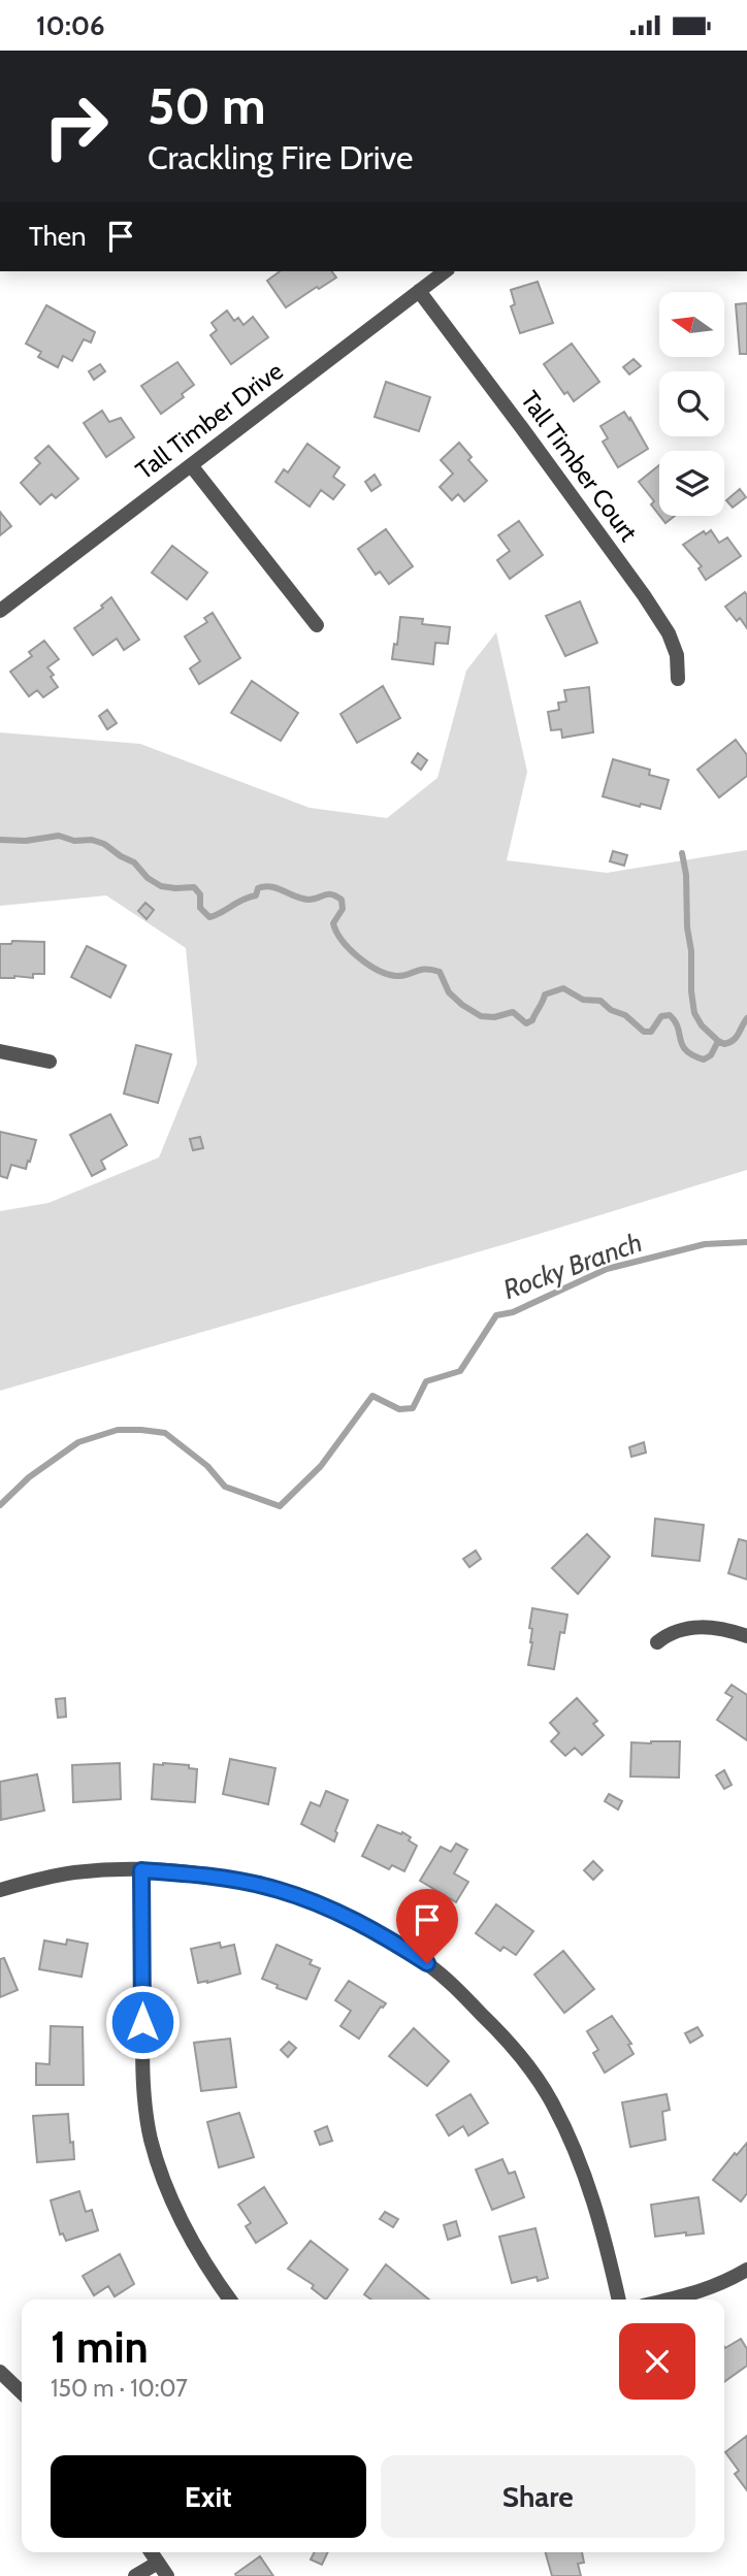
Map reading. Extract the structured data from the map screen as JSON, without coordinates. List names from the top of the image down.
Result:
{
  "streets": {
    "street": ["Tall Timber Drive", "Tall Timber Court"]
  },
  "crossings": [
    ["Tall Timber Drive", "Tall Timber Court"]
  ],
  "water": ["Rocky Branch"],
  "north": "left",
  "page": {
    "status": "10:06",
    "turn": ["50 m", "Crackling Fire Drive"],
    "then": "Then",
    "heading": ["1 min", "150 m · 10:07"],
    "buttons": ["Exit", "Share"]
  }
}
